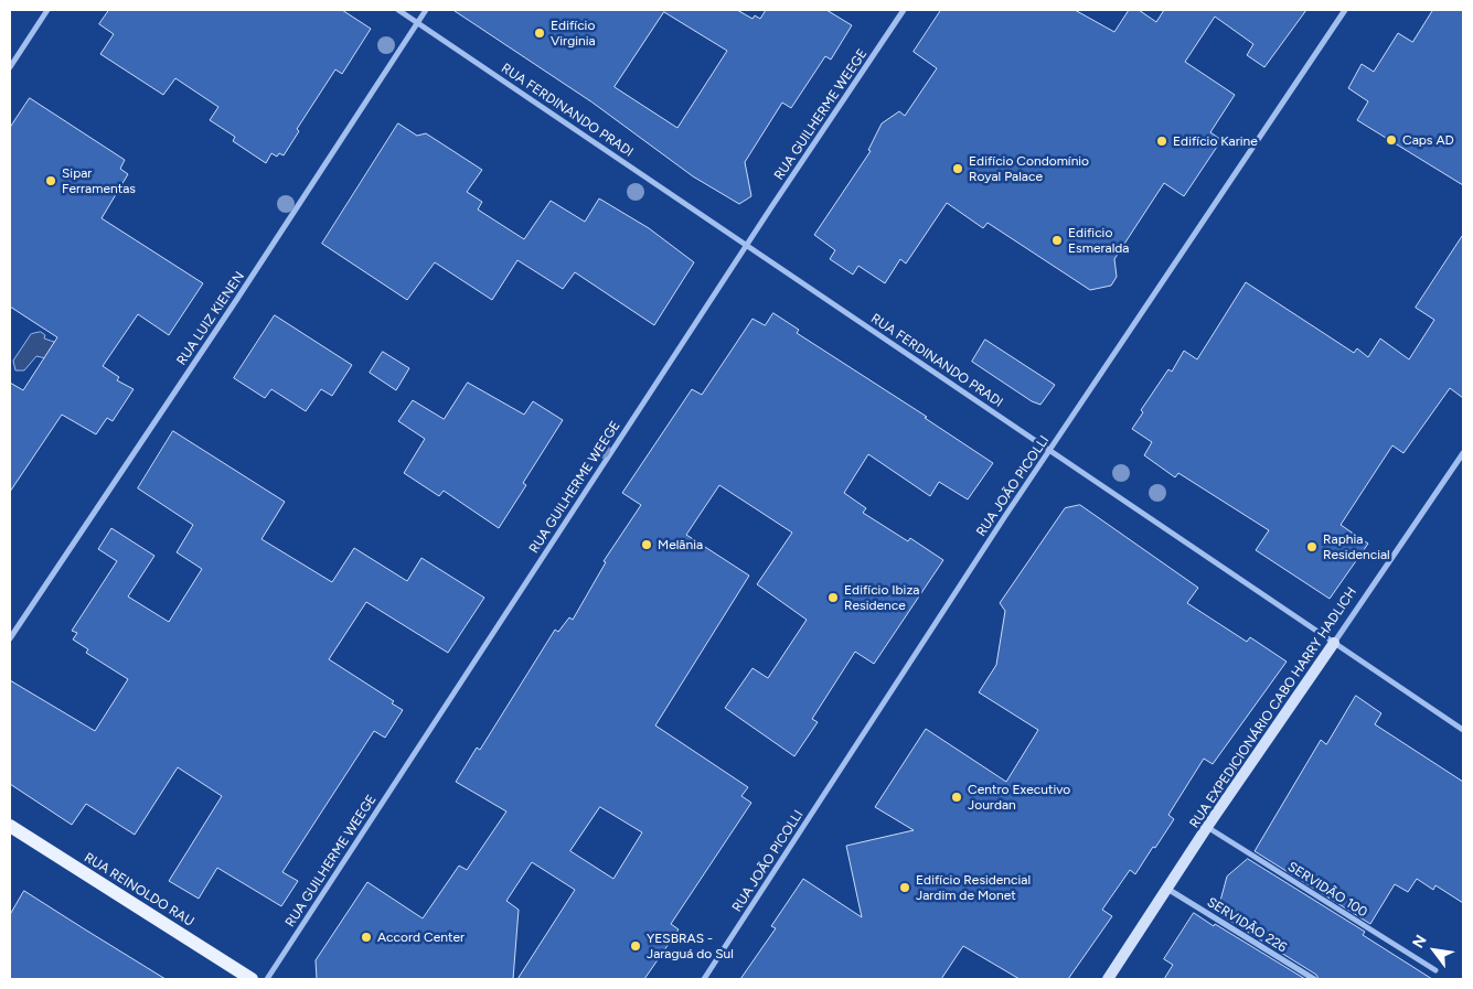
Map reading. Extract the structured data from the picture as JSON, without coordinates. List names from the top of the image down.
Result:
{
  "streets": {
    "main road": ["RUA REINOLDO RAU"],
    "street": [
      "RUA FERDINANDO PRADI",
      "RUA GUILHERME WEEGE",
      "RUA LUIZ KIENEN",
      "RUA JOÃO PICOLLI",
      "RUA EXPEDICIONÁRIO CABO HARRY HADLICH",
      "SERVIDÃO 100",
      "SERVIDÃO 226"
    ]
  },
  "crossings": [
    ["RUA FERDINANDO PRADI", "RUA GUILHERME WEEGE"],
    ["RUA FERDINANDO PRADI", "RUA LUIZ KIENEN"],
    ["RUA FERDINANDO PRADI", "RUA JOÃO PICOLLI"],
    ["RUA FERDINANDO PRADI", "RUA EXPEDICIONÁRIO CABO HARRY HADLICH"],
    ["RUA EXPEDICIONÁRIO CABO HARRY HADLICH", "SERVIDÃO 100"],
    ["RUA EXPEDICIONÁRIO CABO HARRY HADLICH", "SERVIDÃO 226"]
  ],
  "places": [
    "Edifício Virginia",
    "Caps AD",
    "Edifício Karine",
    "Edifício Condomínio Royal Palace",
    "Sipar Ferramentas",
    "Edificio Esmeralda",
    "Melânia",
    "Raphia Residencial",
    "Edifício Ibiza Residence",
    "Centro Executivo Jourdan",
    "Edifício Residencial Jardim de Monet",
    "Accord Center",
    "YESBRAS - Jaraguá do Sul"
  ],
  "north": "top left"
}
